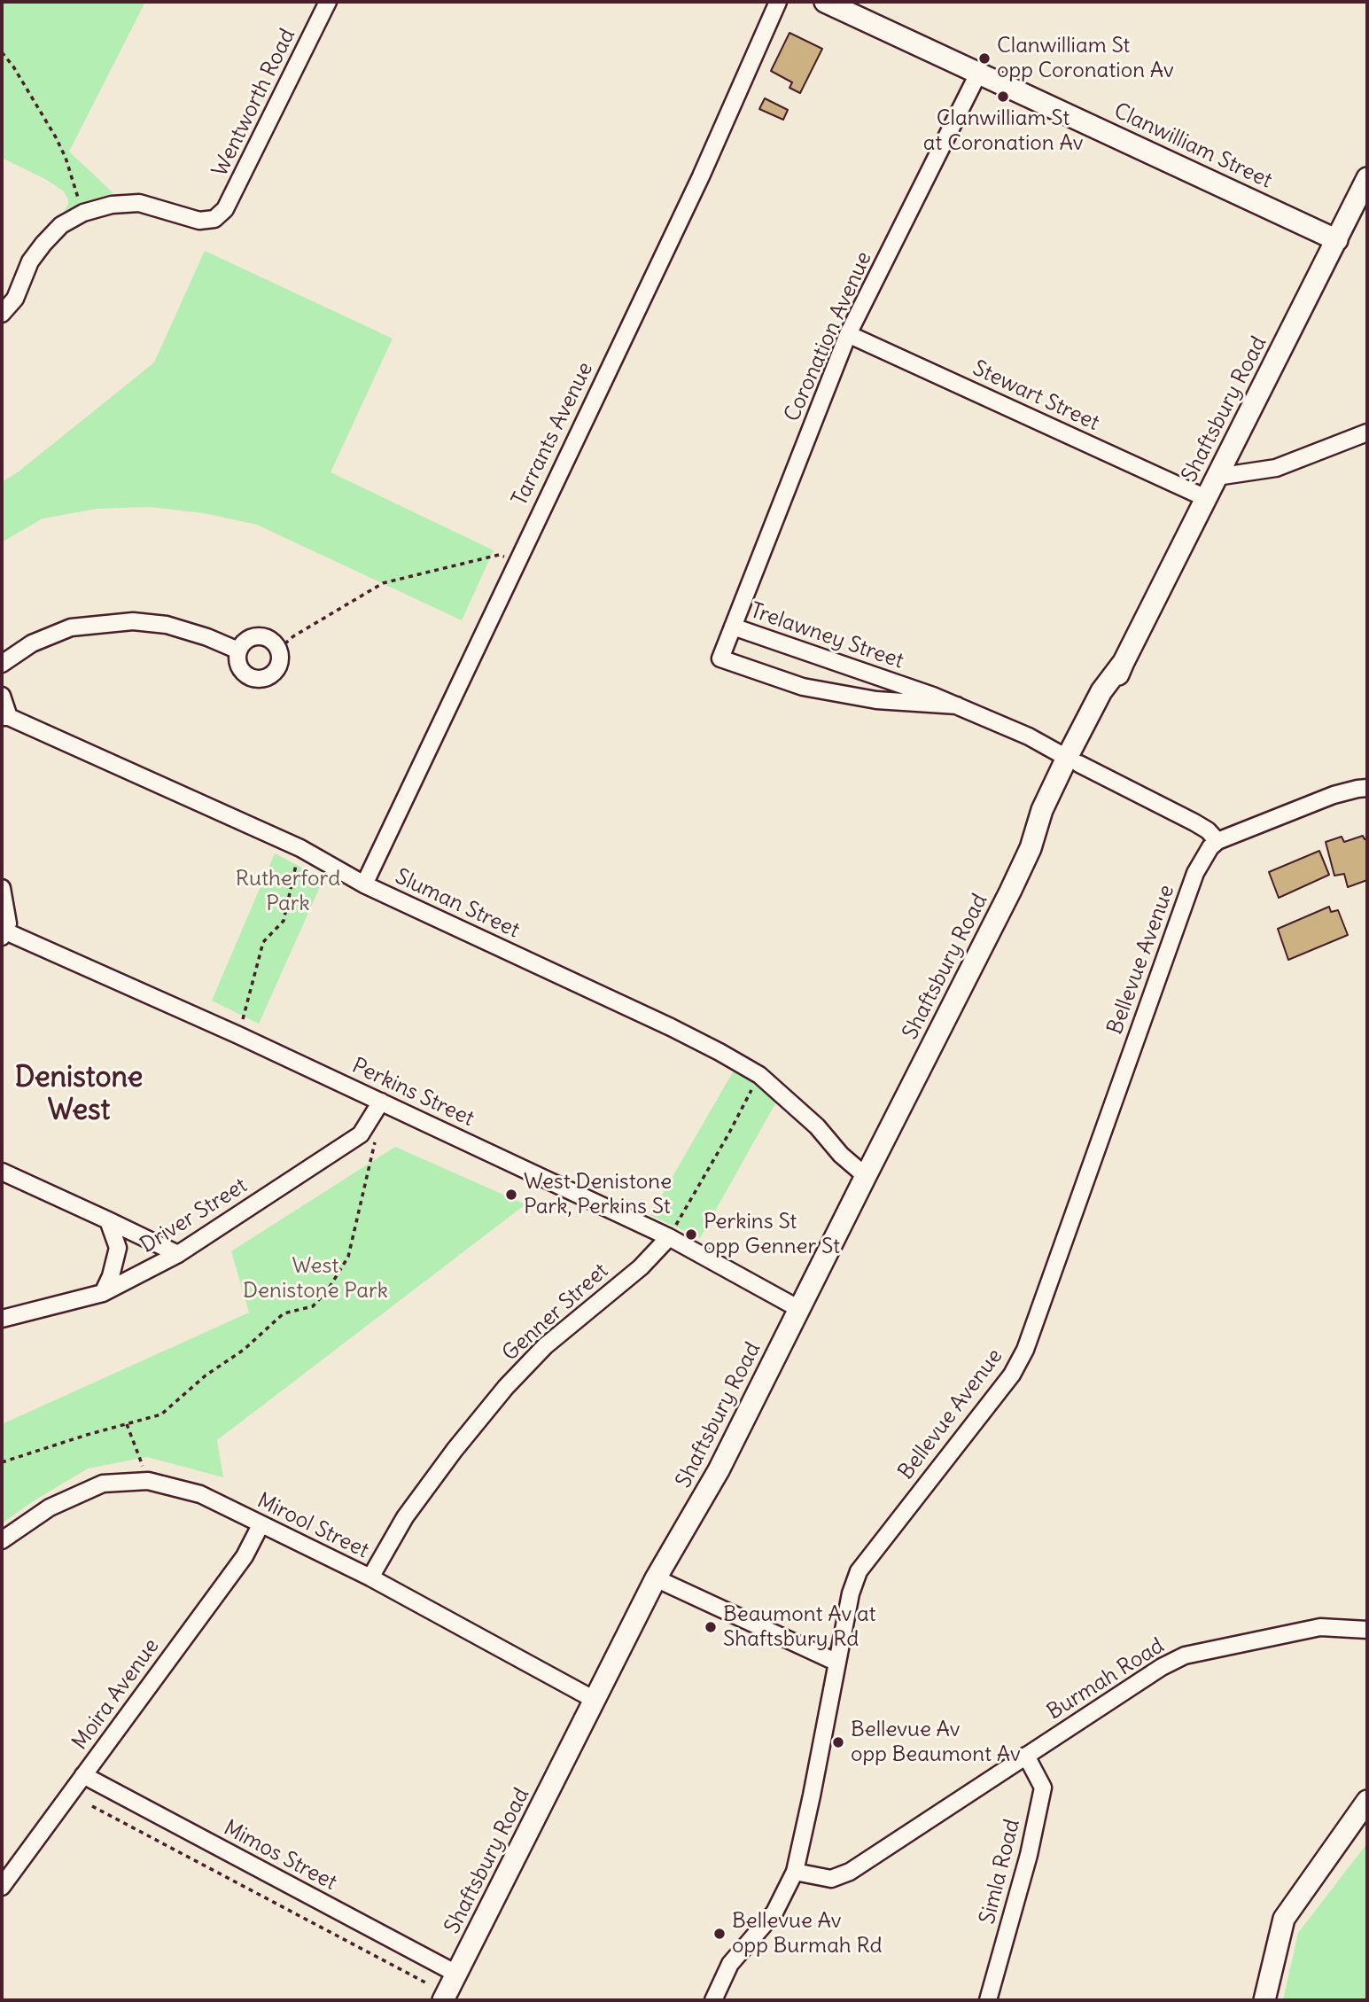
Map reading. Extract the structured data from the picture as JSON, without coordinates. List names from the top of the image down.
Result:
{
  "streets": {
    "street": [
      "Wentworth Road",
      "Clanwilliam Street",
      "Coronation Avenue",
      "Stewart Street",
      "Shaftsbury Road",
      "Tarrants Avenue",
      "Trelawney Street",
      "Sluman Street",
      "Bellevue Avenue",
      "Perkins Street",
      "Driver Street",
      "Genner Street",
      "Mirool Street",
      "Burmah Road",
      "Moira Avenue",
      "Mimos Street",
      "Simla Road"
    ]
  },
  "crossings": [
    ["Clanwilliam Street", "Coronation Avenue"],
    ["Clanwilliam Street", "Shaftsbury Road"],
    ["Coronation Avenue", "Stewart Street"],
    ["Coronation Avenue", "Trelawney Street"],
    ["Stewart Street", "Shaftsbury Road"],
    ["Shaftsbury Road", "Trelawney Street"],
    ["Shaftsbury Road", "Sluman Street"],
    ["Shaftsbury Road", "Perkins Street"],
    ["Shaftsbury Road", "Mirool Street"],
    ["Shaftsbury Road", "Mimos Street"],
    ["Tarrants Avenue", "Sluman Street"],
    ["Trelawney Street", "Bellevue Avenue"],
    ["Bellevue Avenue", "Burmah Road"],
    ["Perkins Street", "Driver Street"],
    ["Perkins Street", "Genner Street"],
    ["Genner Street", "Mirool Street"],
    ["Mirool Street", "Moira Avenue"],
    ["Burmah Road", "Simla Road"],
    ["Moira Avenue", "Mimos Street"]
  ],
  "districts": ["Denistone West"],
  "parks": ["Rutherford Park", "West Denistone Park"],
  "places": [
    "Clanwilliam St opp Coronation Av",
    "Clanwilliam St at Coronation Av",
    "West Denistone Park, Perkins St",
    "Perkins St opp Genner St",
    "Beaumont Av at Shaftsbury Rd",
    "Bellevue Av opp Beaumont Av",
    "Bellevue Av opp Burmah Rd"
  ]
}
